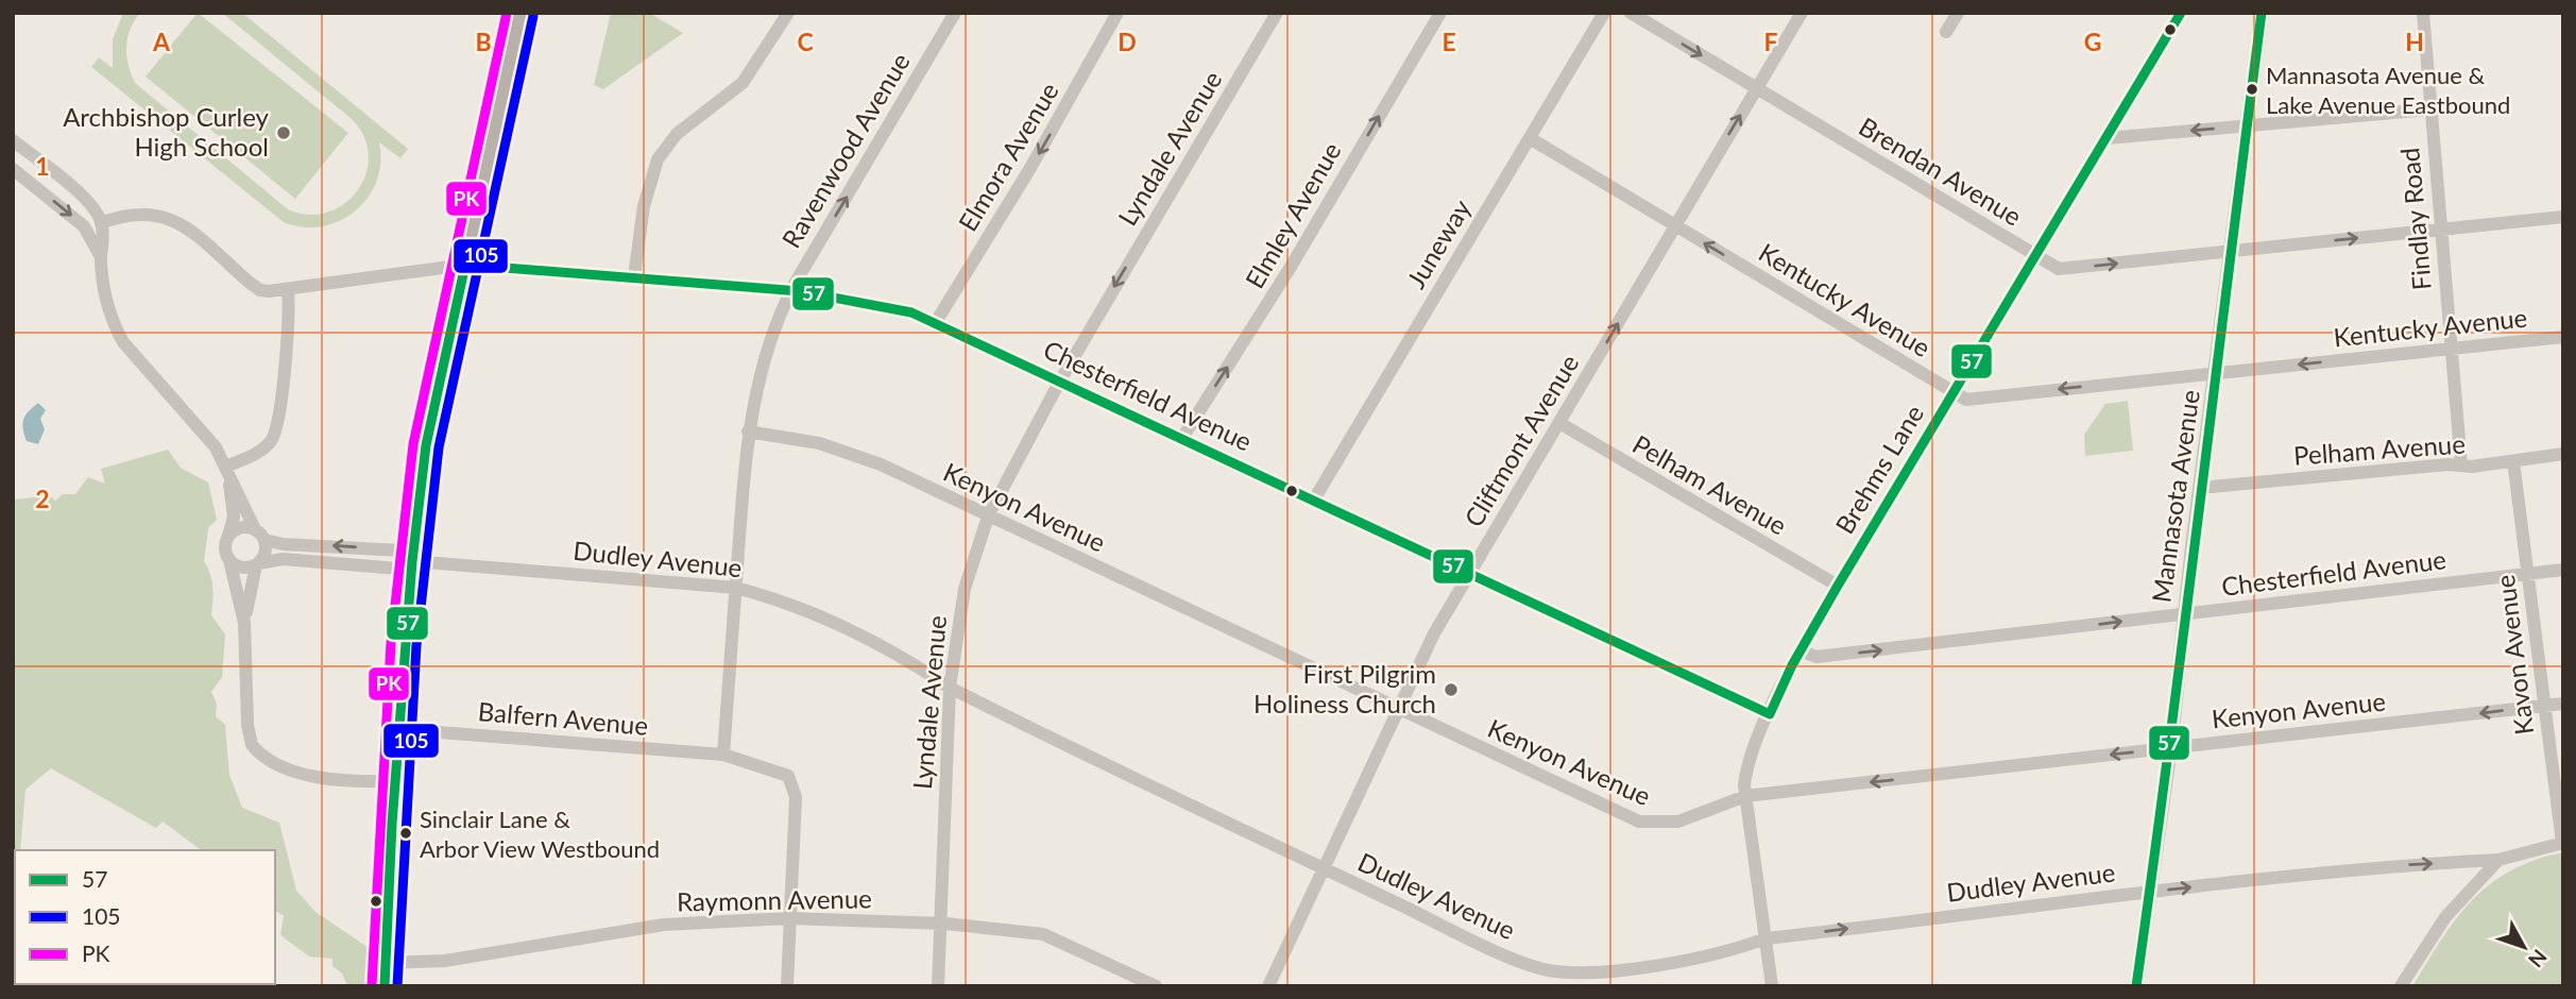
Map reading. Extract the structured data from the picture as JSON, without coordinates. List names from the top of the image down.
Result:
{
  "streets": {
    "street": [
      "Lyndale Avenue",
      "Ravenwood Avenue",
      "Elmora Avenue",
      "Brendan Avenue",
      "Elmley Avenue",
      "Findlay Road",
      "Juneway",
      "Kentucky Avenue",
      "Chesterfield Avenue",
      "Cliftmont Avenue",
      "Pelham Avenue",
      "Brehms Lane",
      "Mannasota Avenue",
      "Kenyon Avenue",
      "Dudley Avenue",
      "Kavon Avenue",
      "Balfern Avenue",
      "Raymonn Avenue"
    ]
  },
  "crossings": [
    ["Lyndale Avenue", "Chesterfield Avenue"],
    ["Lyndale Avenue", "Kenyon Avenue"],
    ["Lyndale Avenue", "Dudley Avenue"],
    ["Lyndale Avenue", "Raymonn Avenue"],
    ["Ravenwood Avenue", "Chesterfield Avenue"],
    ["Ravenwood Avenue", "Kenyon Avenue"],
    ["Ravenwood Avenue", "Dudley Avenue"],
    ["Ravenwood Avenue", "Balfern Avenue"],
    ["Elmora Avenue", "Chesterfield Avenue"],
    ["Brendan Avenue", "Findlay Road"],
    ["Brendan Avenue", "Cliftmont Avenue"],
    ["Brendan Avenue", "Brehms Lane"],
    ["Brendan Avenue", "Mannasota Avenue"],
    ["Elmley Avenue", "Chesterfield Avenue"],
    ["Findlay Road", "Kentucky Avenue"],
    ["Findlay Road", "Pelham Avenue"],
    ["Juneway", "Kentucky Avenue"],
    ["Juneway", "Chesterfield Avenue"],
    ["Kentucky Avenue", "Cliftmont Avenue"],
    ["Kentucky Avenue", "Brehms Lane"],
    ["Kentucky Avenue", "Mannasota Avenue"],
    ["Chesterfield Avenue", "Cliftmont Avenue"],
    ["Chesterfield Avenue", "Brehms Lane"],
    ["Chesterfield Avenue", "Mannasota Avenue"],
    ["Chesterfield Avenue", "Kavon Avenue"],
    ["Cliftmont Avenue", "Pelham Avenue"],
    ["Cliftmont Avenue", "Kenyon Avenue"],
    ["Cliftmont Avenue", "Dudley Avenue"],
    ["Pelham Avenue", "Brehms Lane"],
    ["Pelham Avenue", "Mannasota Avenue"],
    ["Pelham Avenue", "Kavon Avenue"],
    ["Brehms Lane", "Kenyon Avenue"],
    ["Brehms Lane", "Dudley Avenue"],
    ["Mannasota Avenue", "Kenyon Avenue"],
    ["Mannasota Avenue", "Dudley Avenue"],
    ["Kenyon Avenue", "Kavon Avenue"],
    ["Dudley Avenue", "Kavon Avenue"]
  ],
  "one_way": [
    "Lyndale Avenue",
    "Ravenwood Avenue",
    "Elmora Avenue",
    "Brendan Avenue",
    "Elmley Avenue",
    "Kentucky Avenue",
    "Kenyon Avenue"
  ],
  "places": [
    "Mannasota Avenue & Lake Avenue Eastbound",
    "Archbishop Curley High School",
    "First Pilgrim Holiness Church",
    "Sinclair Lane & Arbor View Westbound"
  ],
  "lines": ["transit line 57", "transit line PK", "transit line 105"],
  "legend": ["57", "105", "PK"],
  "north": "bottom right",
  "grid": {
    "columns": [
      "A",
      "B",
      "C",
      "D",
      "E",
      "F",
      "G",
      "H"
    ],
    "rows": ["1", "2"]
  }
}
